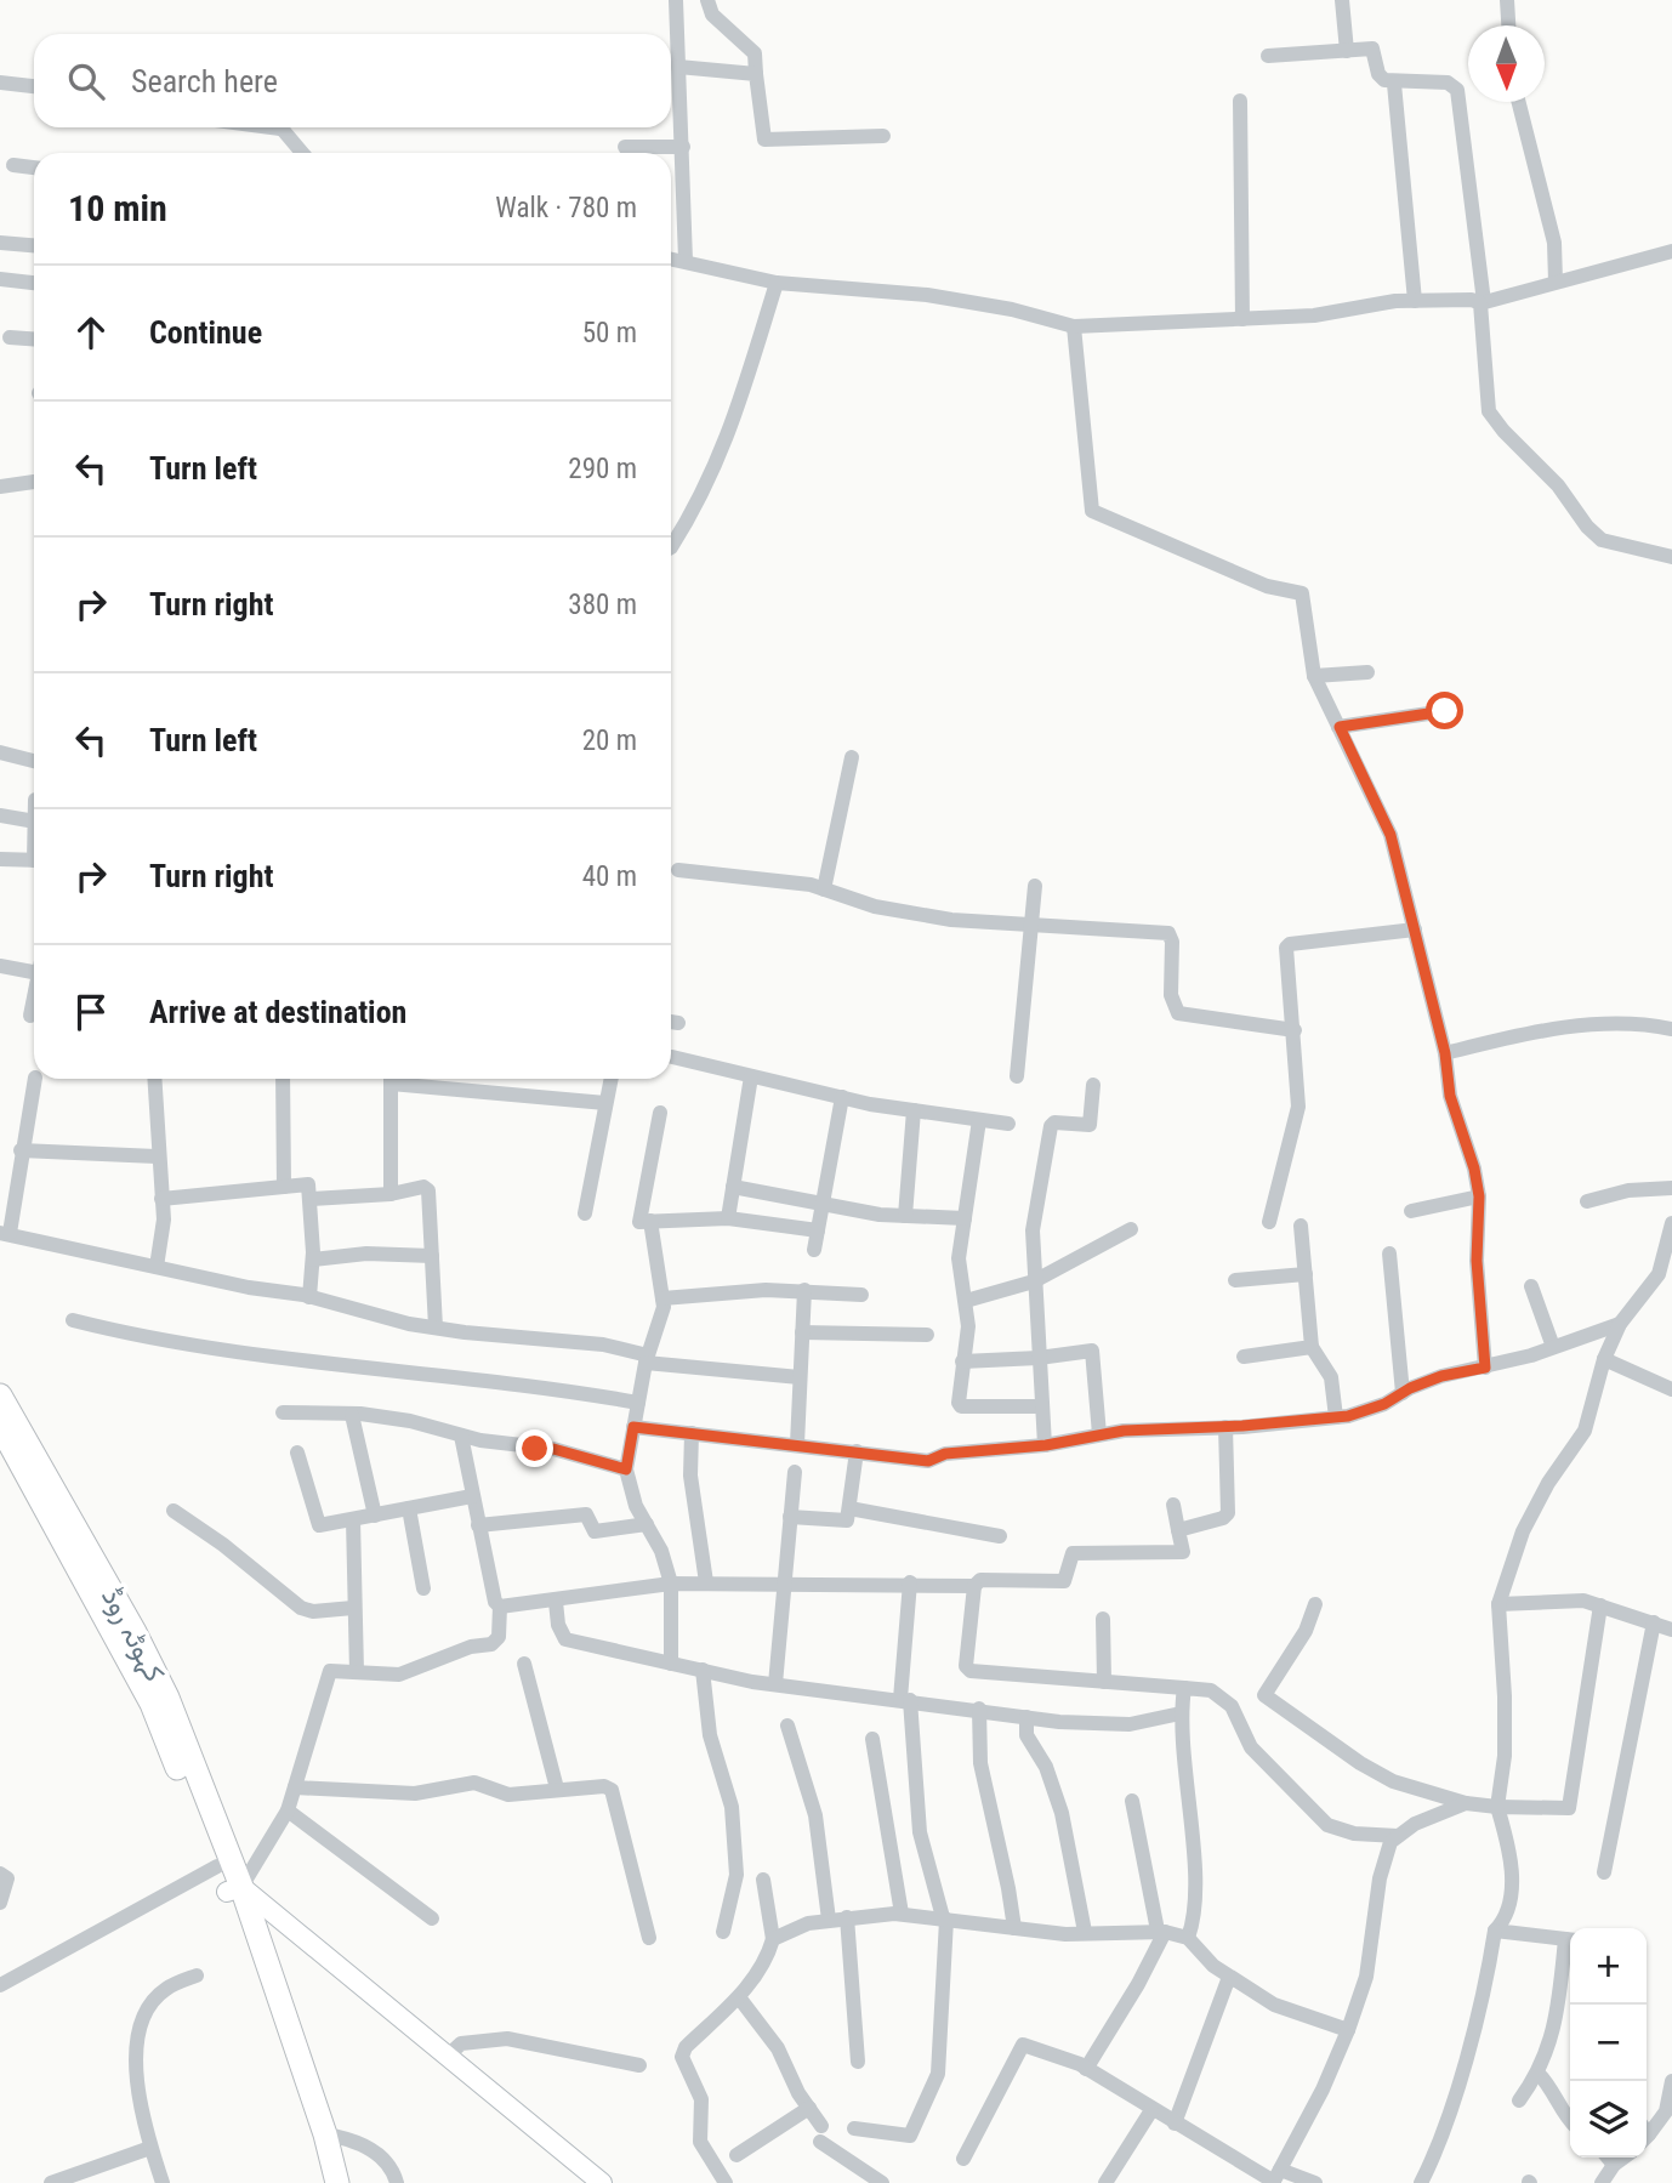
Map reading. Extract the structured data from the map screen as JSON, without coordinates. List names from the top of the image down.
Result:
{
  "streets": {
    "main road": ["کہوٹہ روڈ"]
  },
  "north": "bottom",
  "page": {
    "search": "Search here",
    "heading": ["10 min", "Walk · 780 m"],
    "list": [
      ["Continue", "50 m"],
      ["Turn left", "290 m"],
      ["Turn right", "380 m"],
      ["Turn left", "20 m"],
      ["Turn right", "40 m"],
      "Arrive at destination"
    ],
    "map_buttons": ["+", "−"]
  }
}
